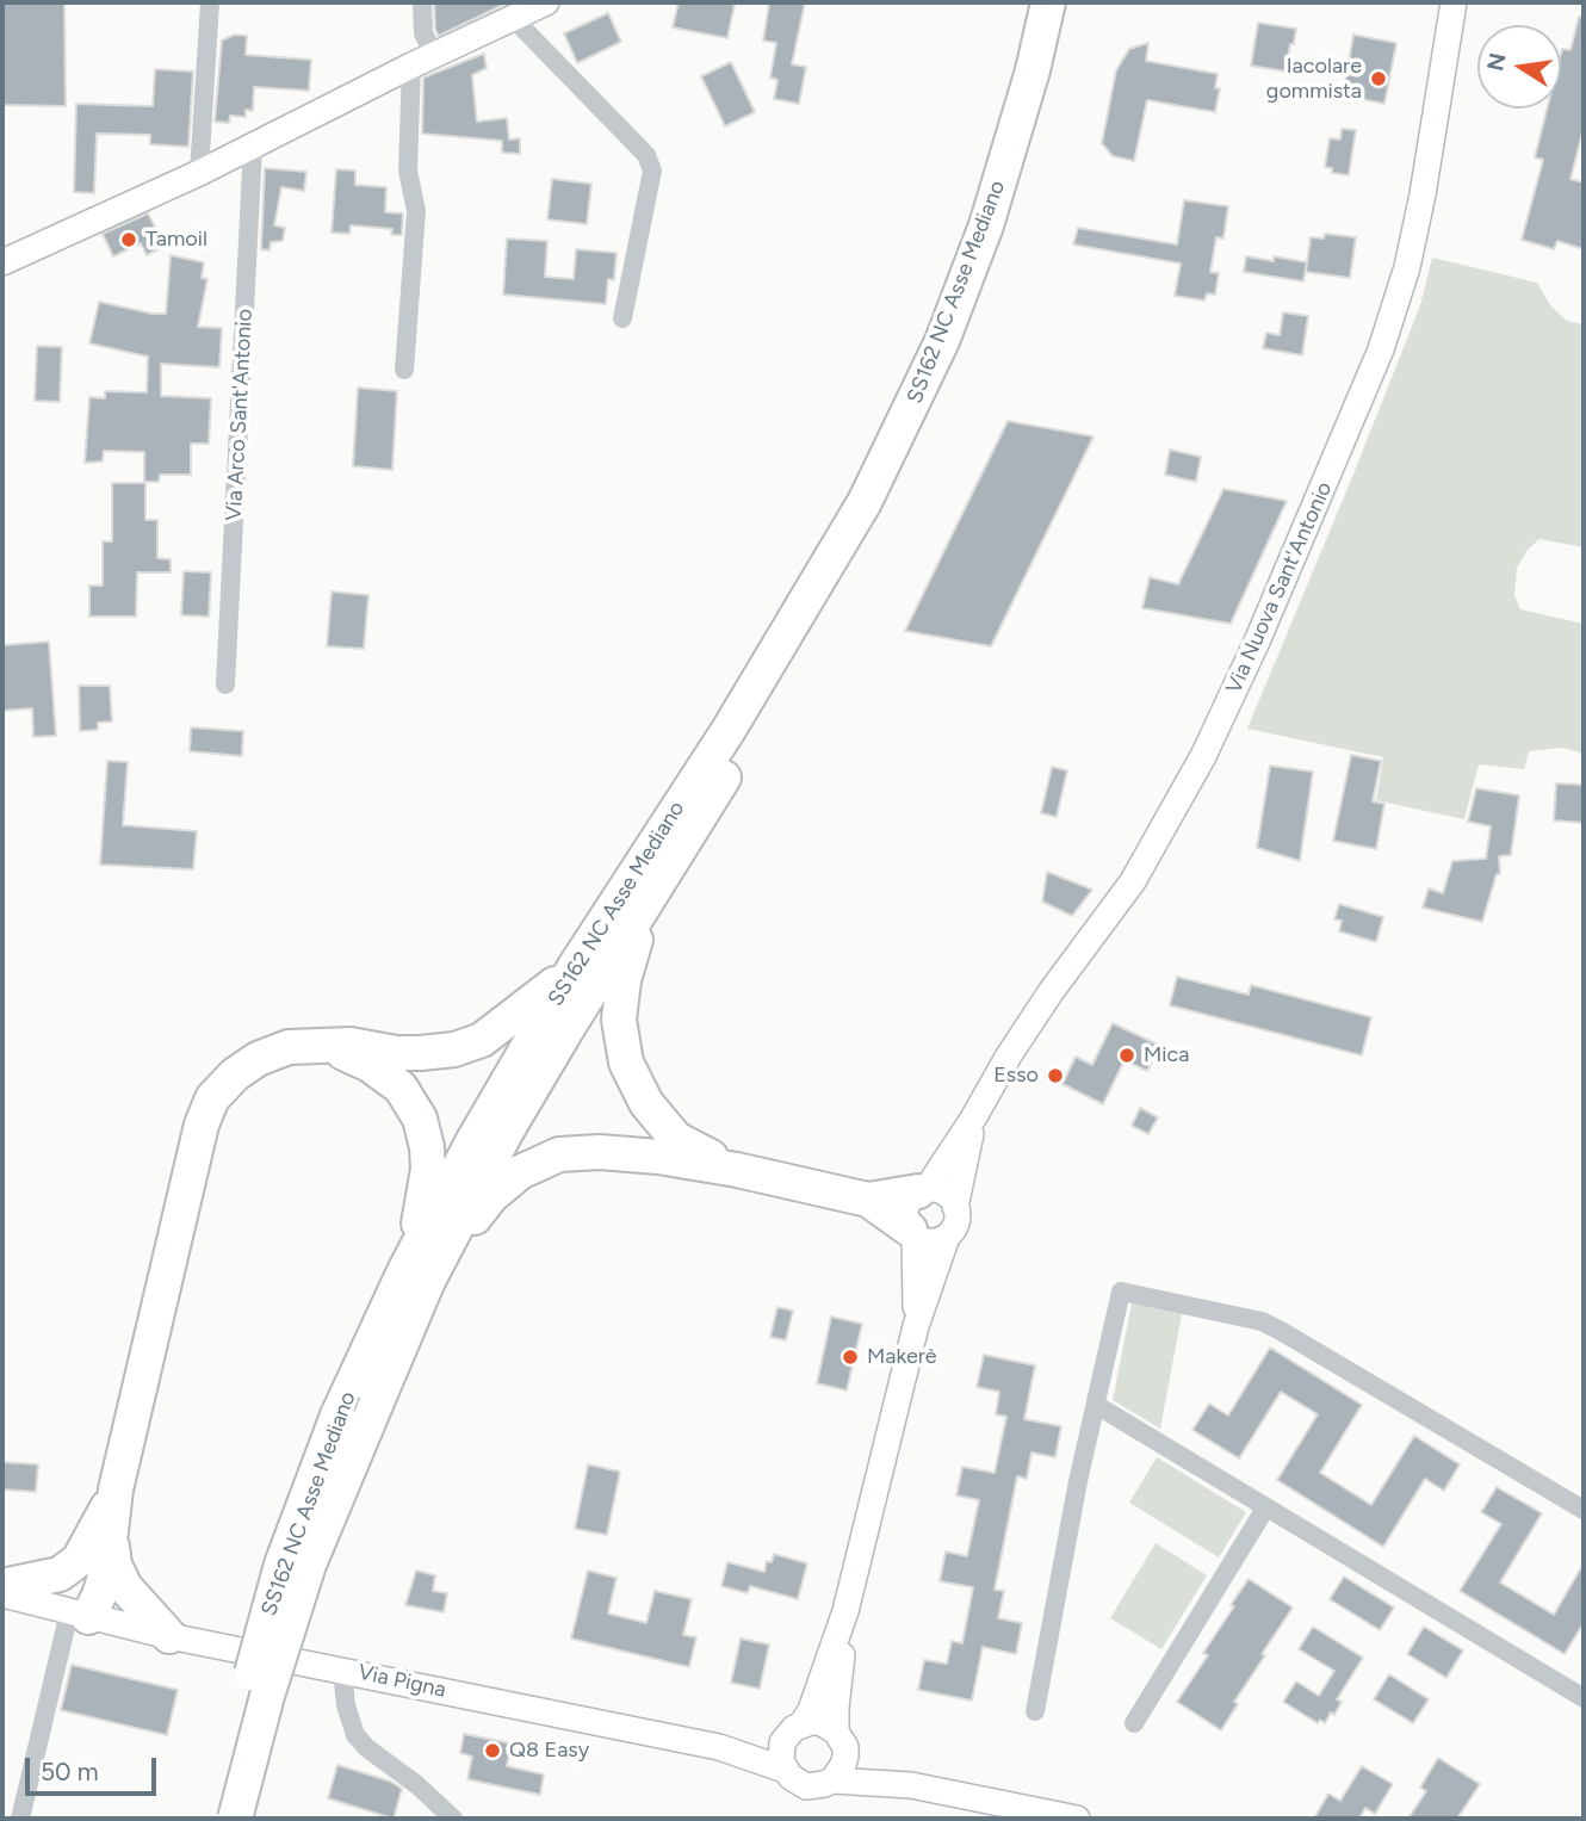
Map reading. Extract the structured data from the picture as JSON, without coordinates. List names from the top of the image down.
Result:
{
  "streets": {
    "highway": ["SS162 NC Asse Mediano"],
    "street": ["Via Arco Sant'Antonio", "Via Nuova Sant'Antonio", "Via Pigna"]
  },
  "crossings": [
    ["Via Nuova Sant'Antonio", "Via Pigna"]
  ],
  "places": [
    "Iacolare gommista",
    "Tamoil",
    "Mica",
    "Esso",
    "Makerè",
    "Q8 Easy"
  ],
  "scale_bar": "50 m",
  "north": "left"
}
